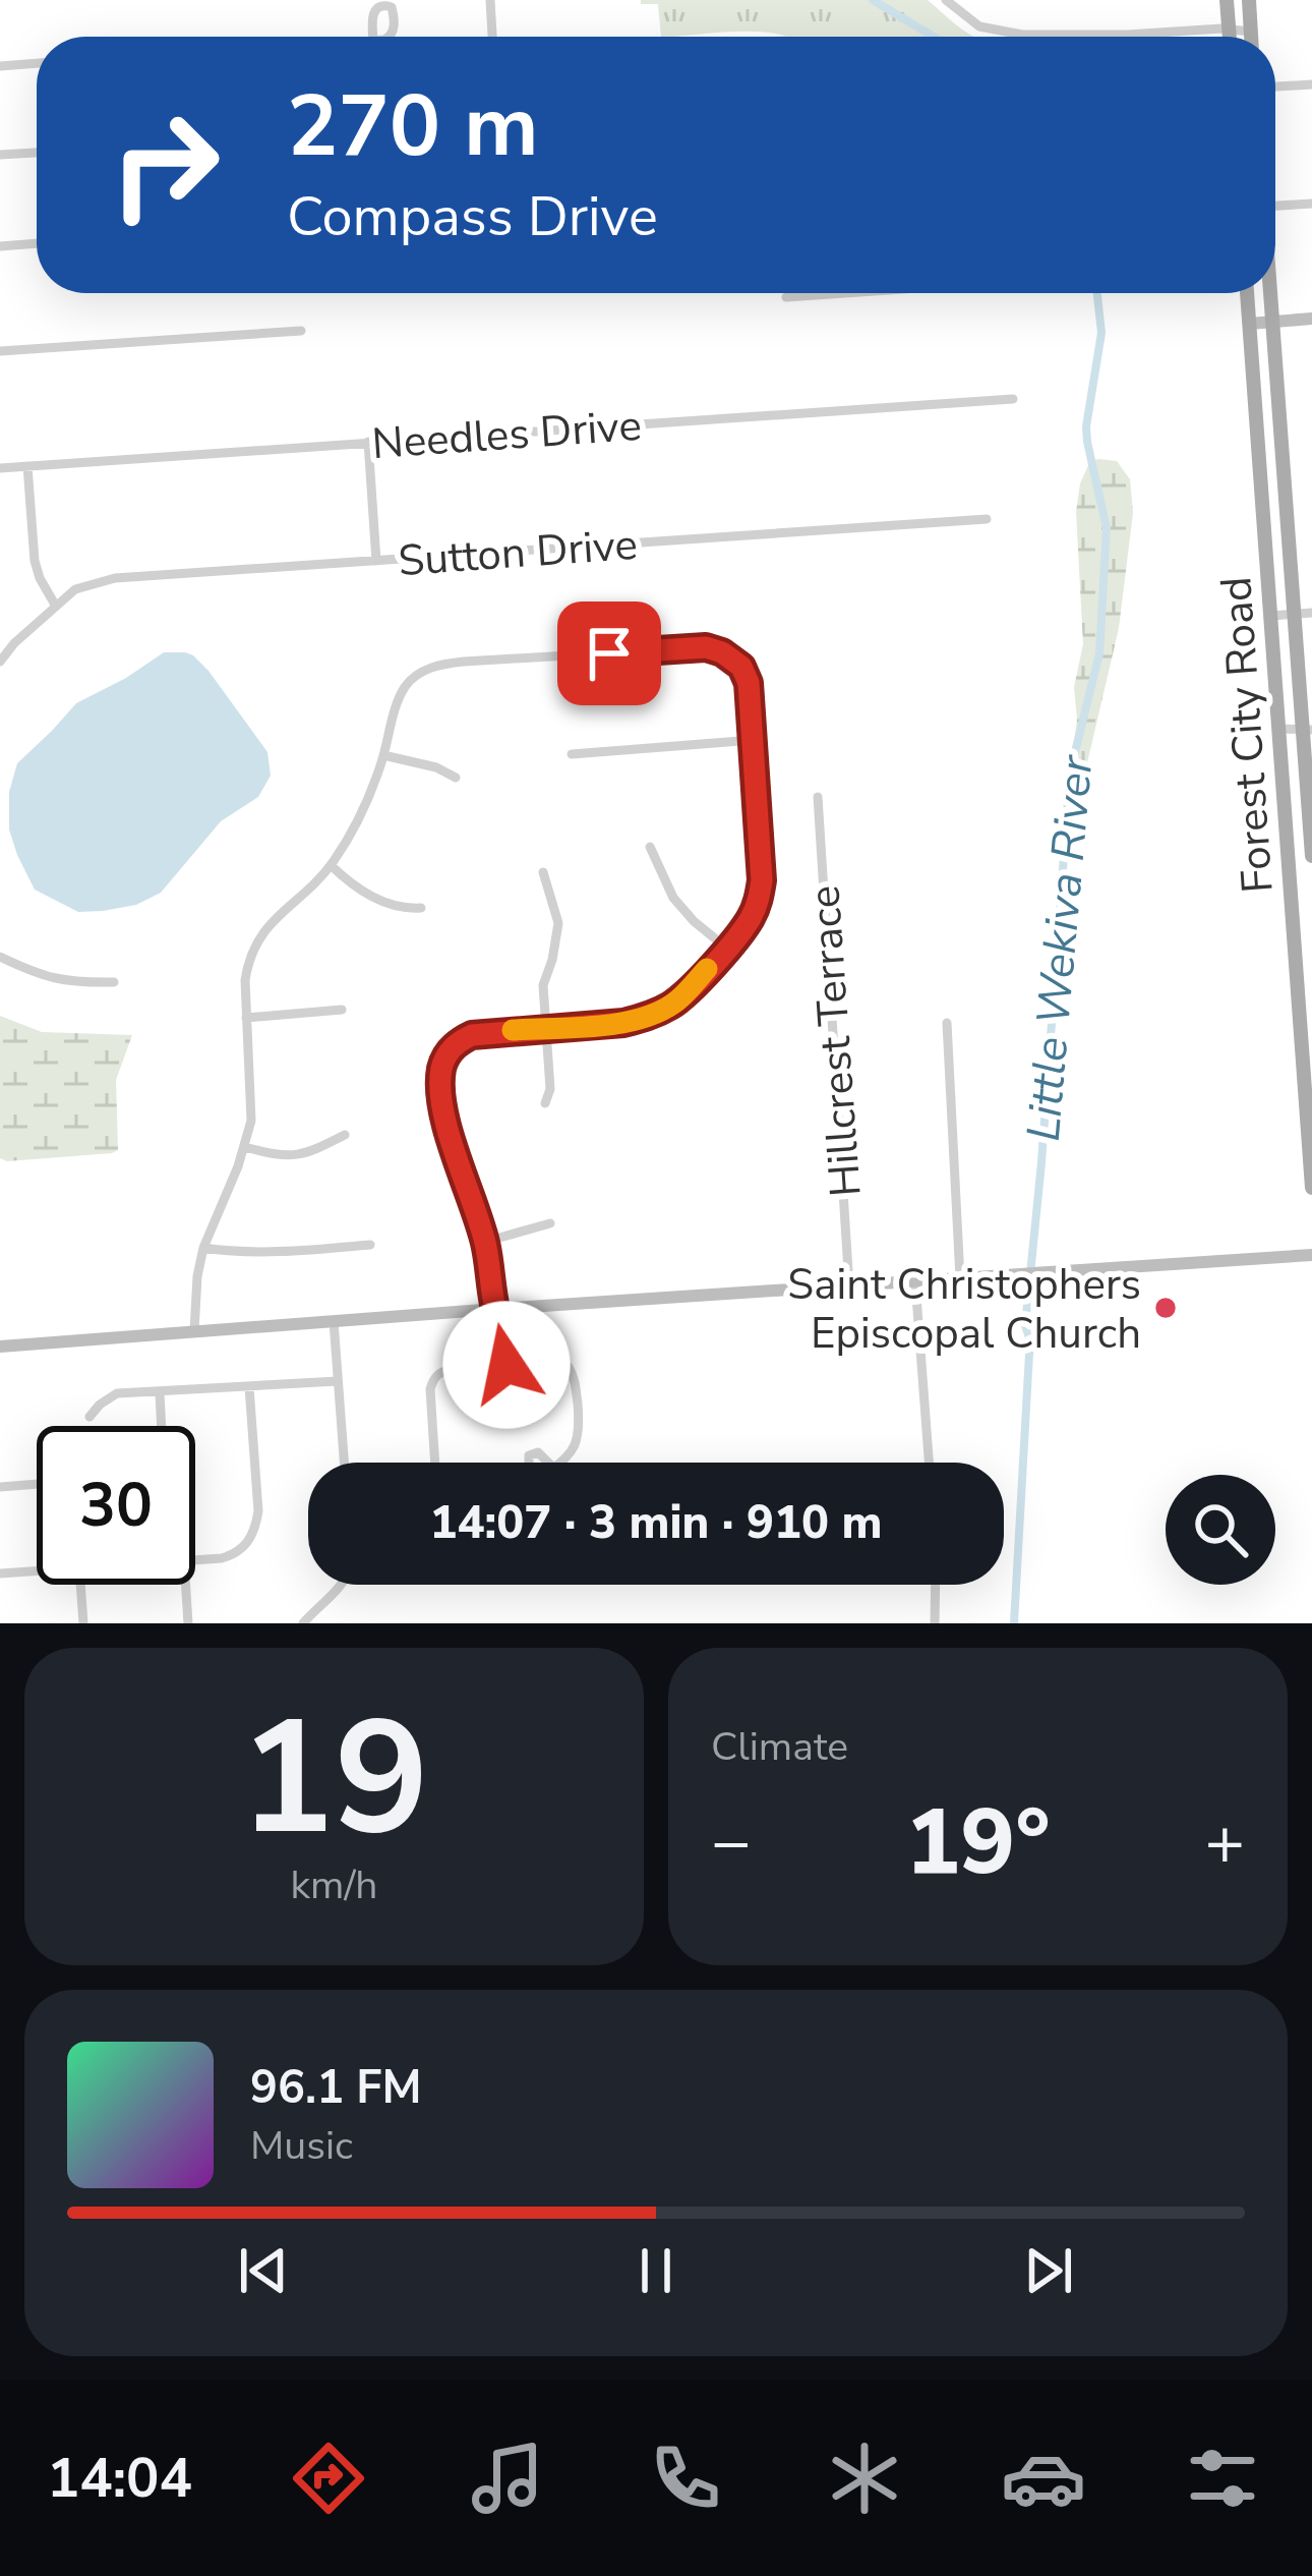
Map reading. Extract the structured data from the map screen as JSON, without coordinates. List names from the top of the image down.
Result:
{
  "streets": {
    "main road": ["Forest City Road"],
    "street": ["Needles Drive", "Sutton Drive", "Hillcrest Terrace"]
  },
  "water": ["Little Wekiva River"],
  "places": ["Saint Christophers Episcopal Church"],
  "page": {
    "turn": ["270 m", "Compass Drive"],
    "limit": "30",
    "trip": "14:07 · 3 min · 910 m",
    "tile": [
      ["19", "km/h"],
      "Climate"
    ],
    "heat": ["−", "19°", "+"],
    "song": ["96.1 FM", "Music"],
    "tabs": "14:04"
  }
}
